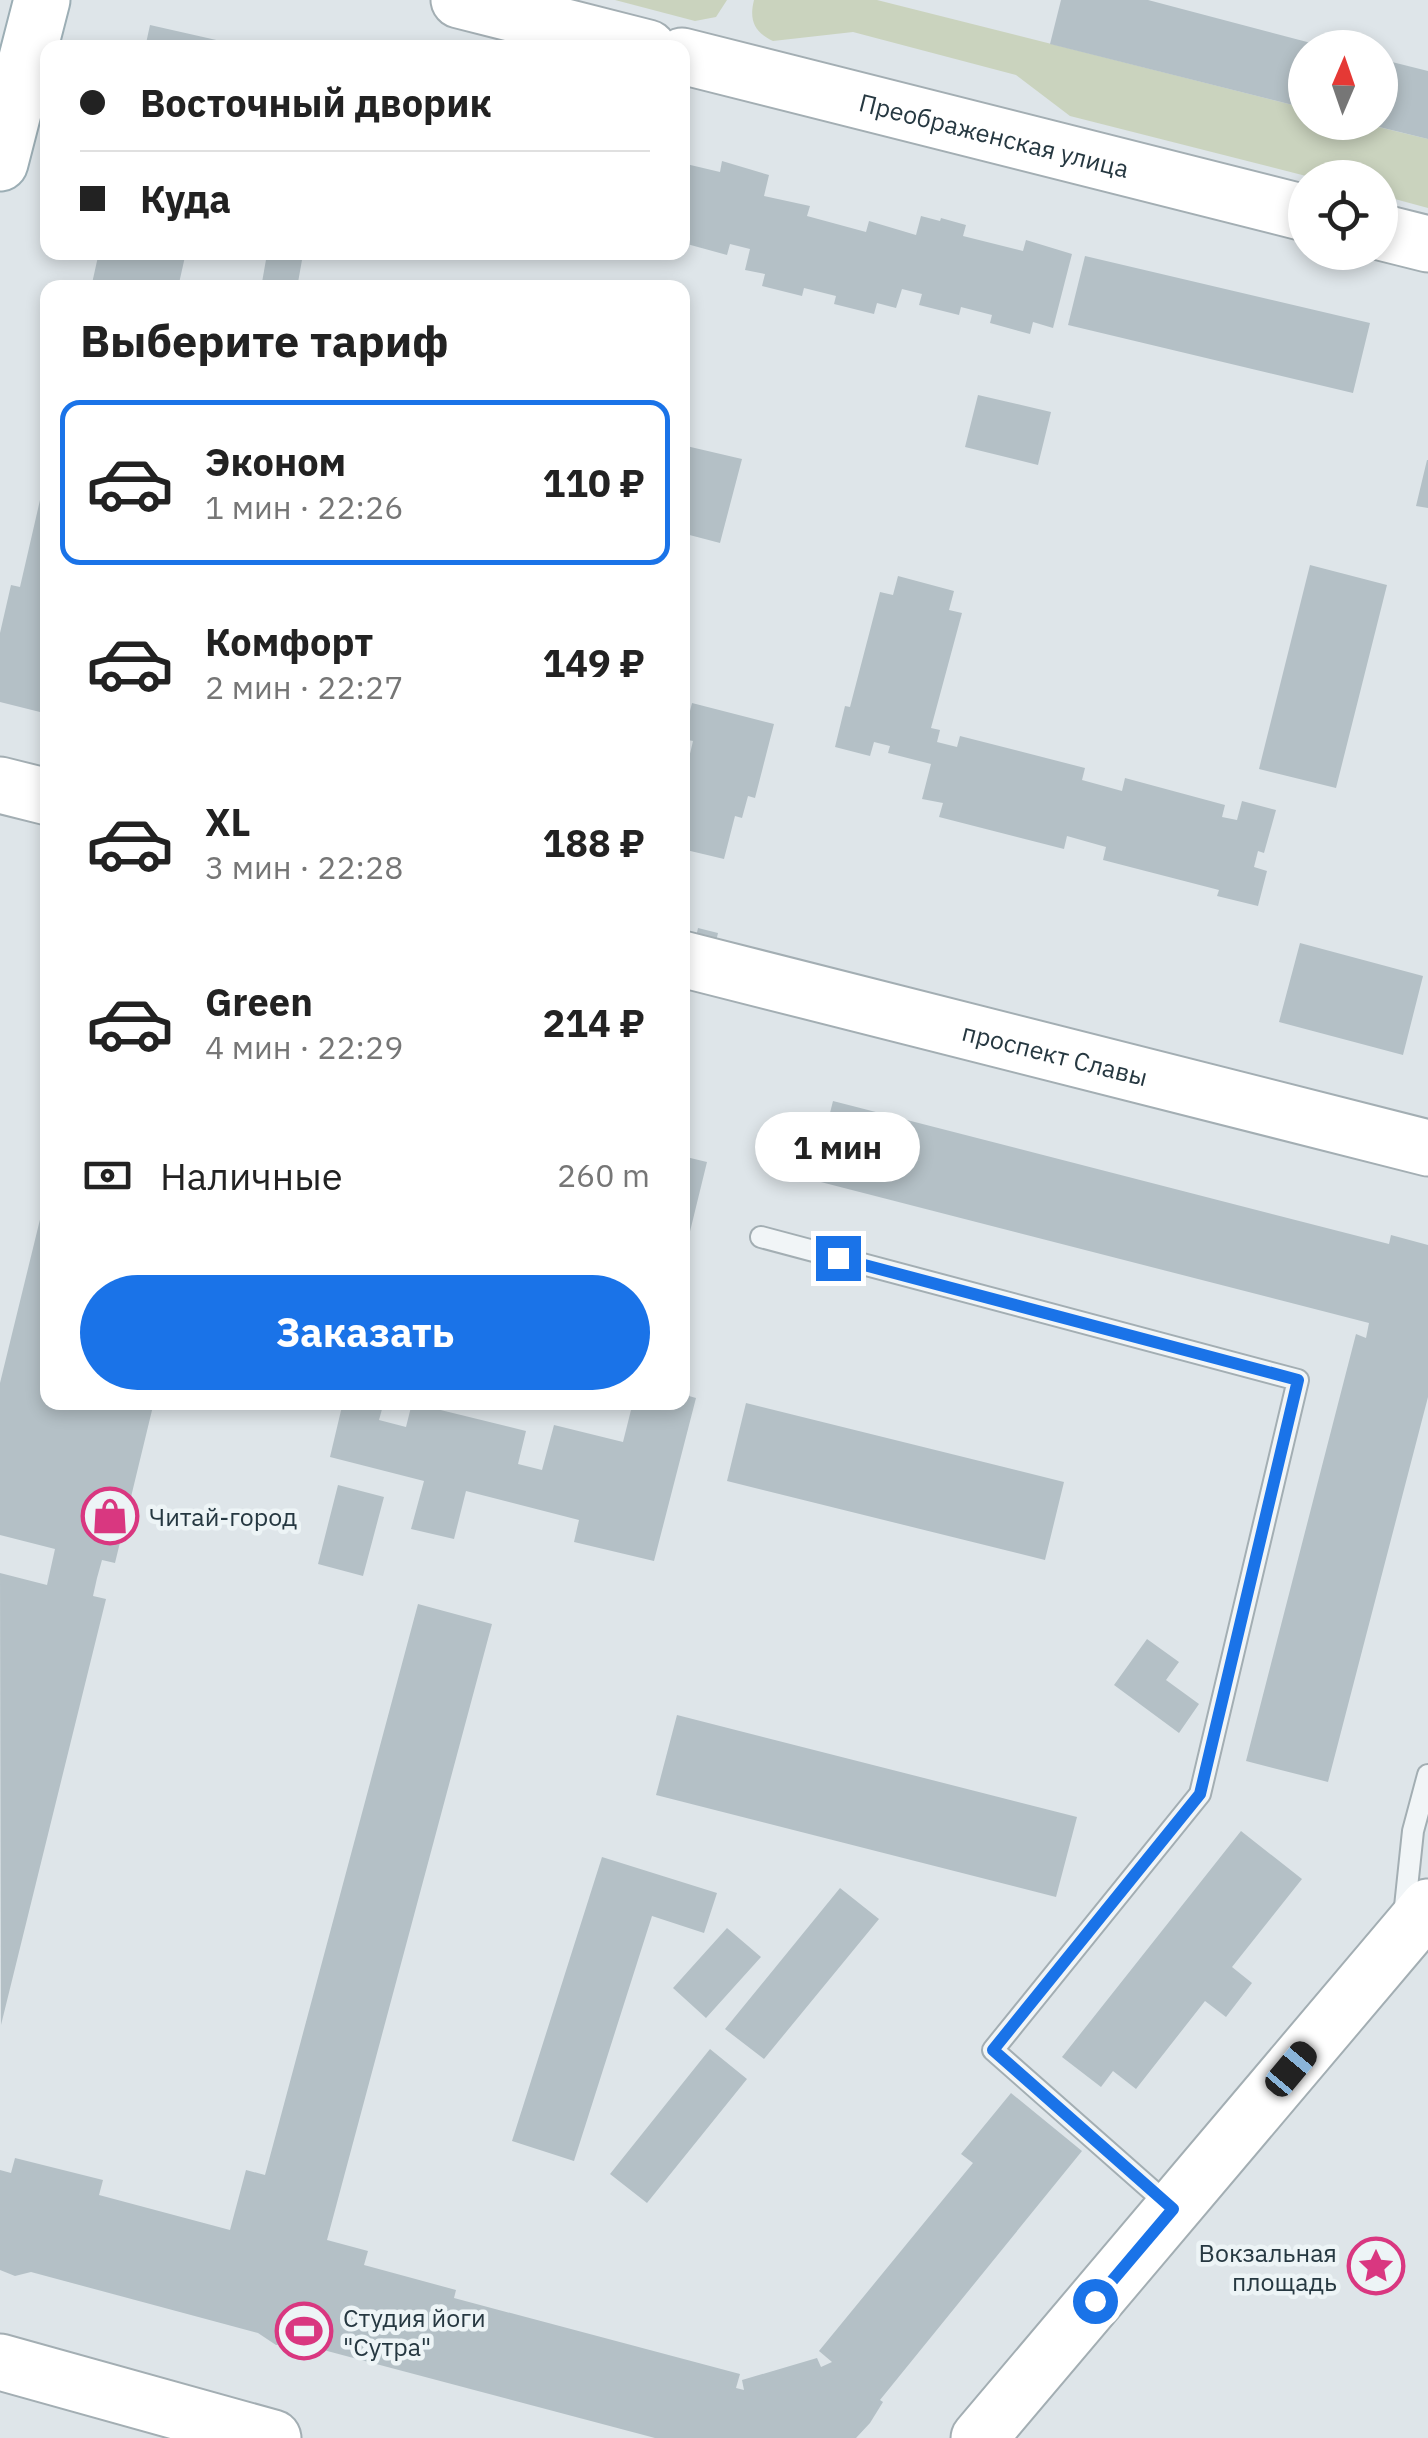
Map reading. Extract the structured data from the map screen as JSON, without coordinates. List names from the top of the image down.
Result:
{
  "streets": {
    "main road": ["Преображенская улица", "проспект Славы"]
  },
  "places": {
    "shop": ["Читай-город"],
    "place": ["Вокзальная площадь"],
    "sports": ["Студия йоги \"Сутра\""]
  },
  "north": "top",
  "page": {
    "banner": ["Восточный дворик", "Куда"],
    "heading": "Выберите тариф",
    "list": [
      {
        "name": "Эконом",
        "note": "1 мин · 22:26",
        "value": "110 ₽"
      },
      {
        "name": "Комфорт",
        "note": "2 мин · 22:27",
        "value": "149 ₽"
      },
      {
        "name": "XL",
        "note": "3 мин · 22:28",
        "value": "188 ₽"
      },
      {
        "name": "Green",
        "note": "4 мин · 22:29",
        "value": "214 ₽"
      }
    ],
    "bubble": "1 мин",
    "pay": ["Наличные", "260 m"],
    "buttons": "Заказать"
  }
}
